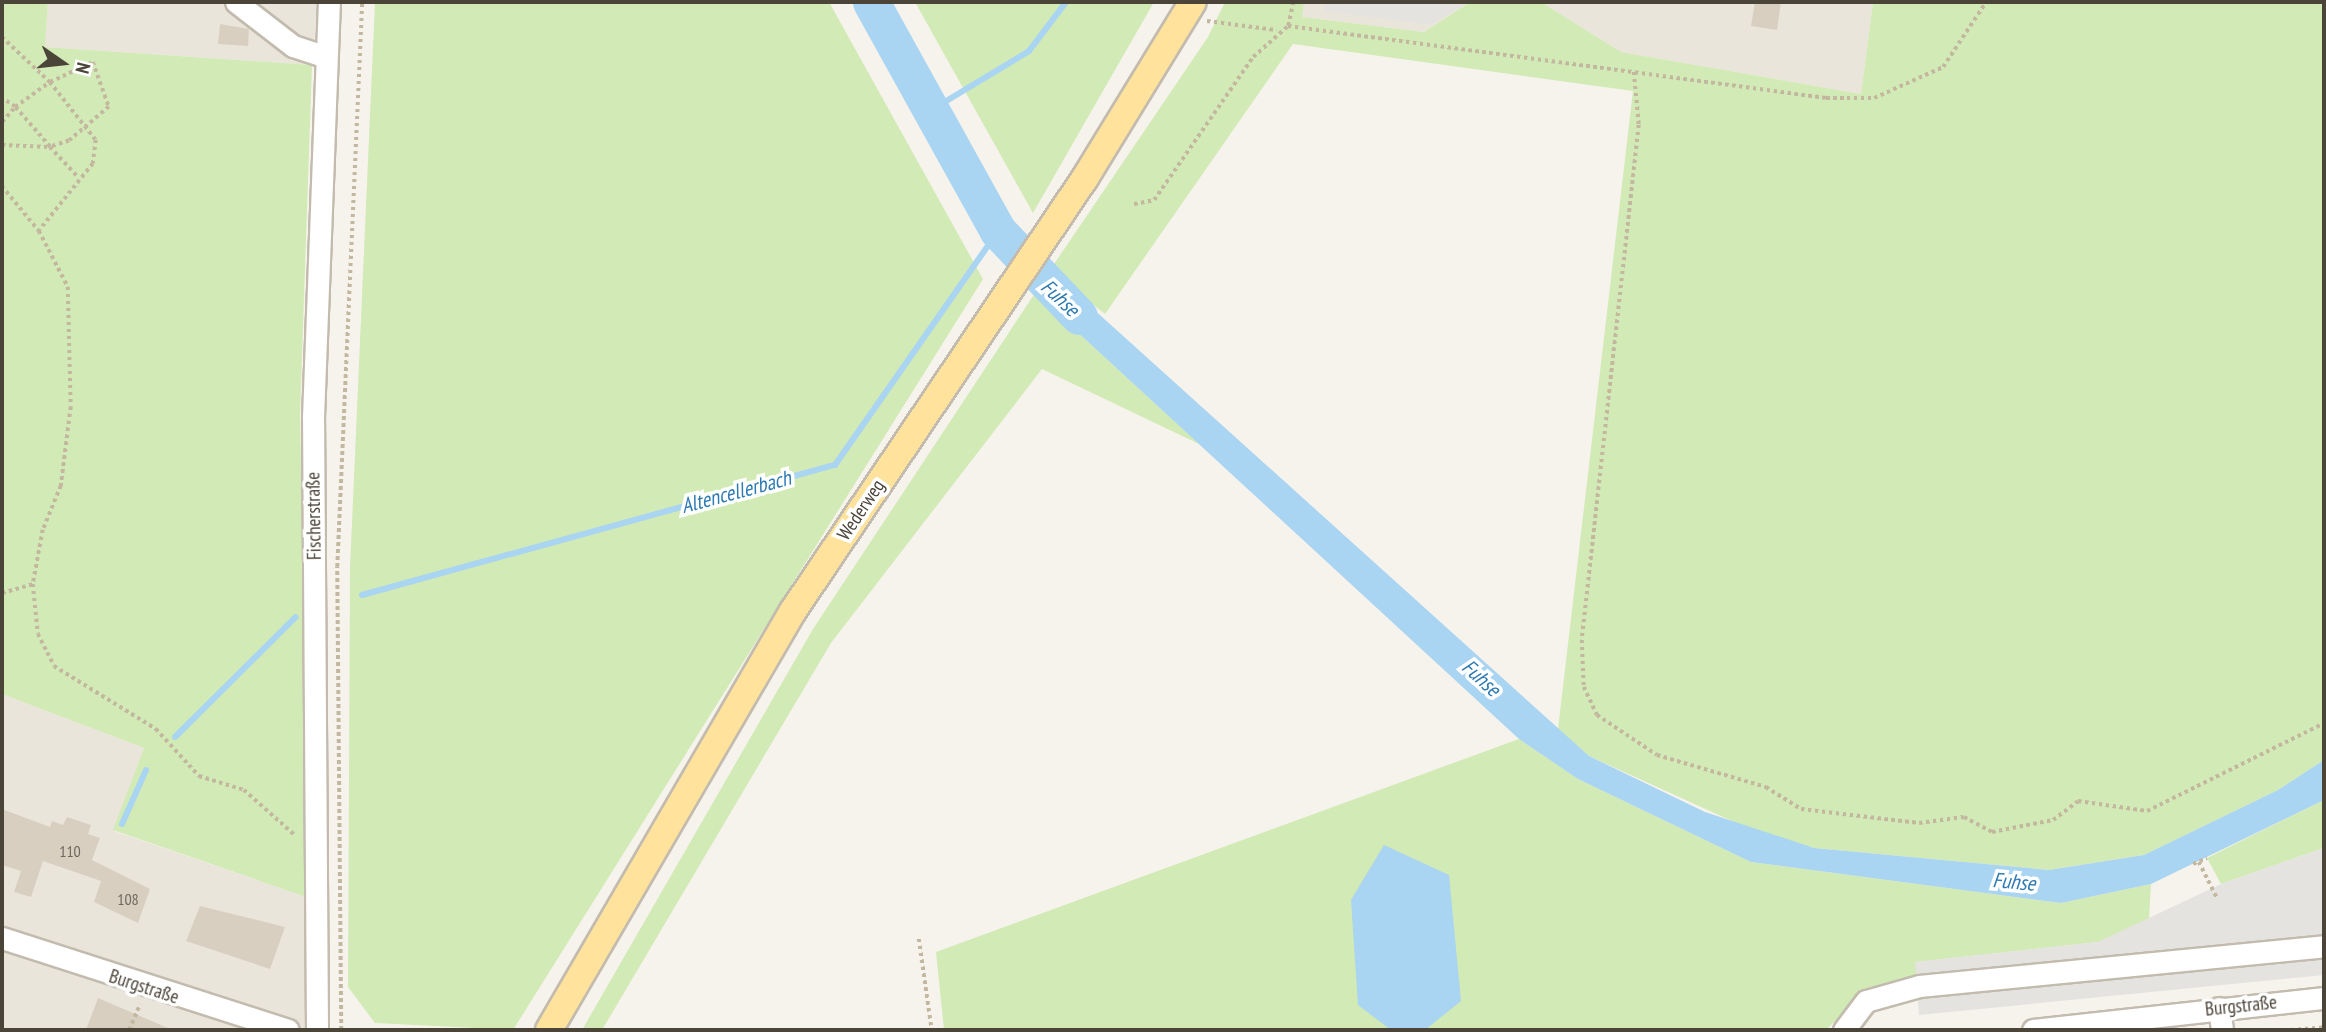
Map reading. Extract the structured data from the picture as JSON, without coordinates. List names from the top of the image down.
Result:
{
  "streets": {
    "main road": ["Wederweg"],
    "street": ["Fischerstraße", "Burgstraße"]
  },
  "water": ["Fuhse", "Altencellerbach"],
  "house_numbers": ["110", "108"],
  "north": "right"
}
